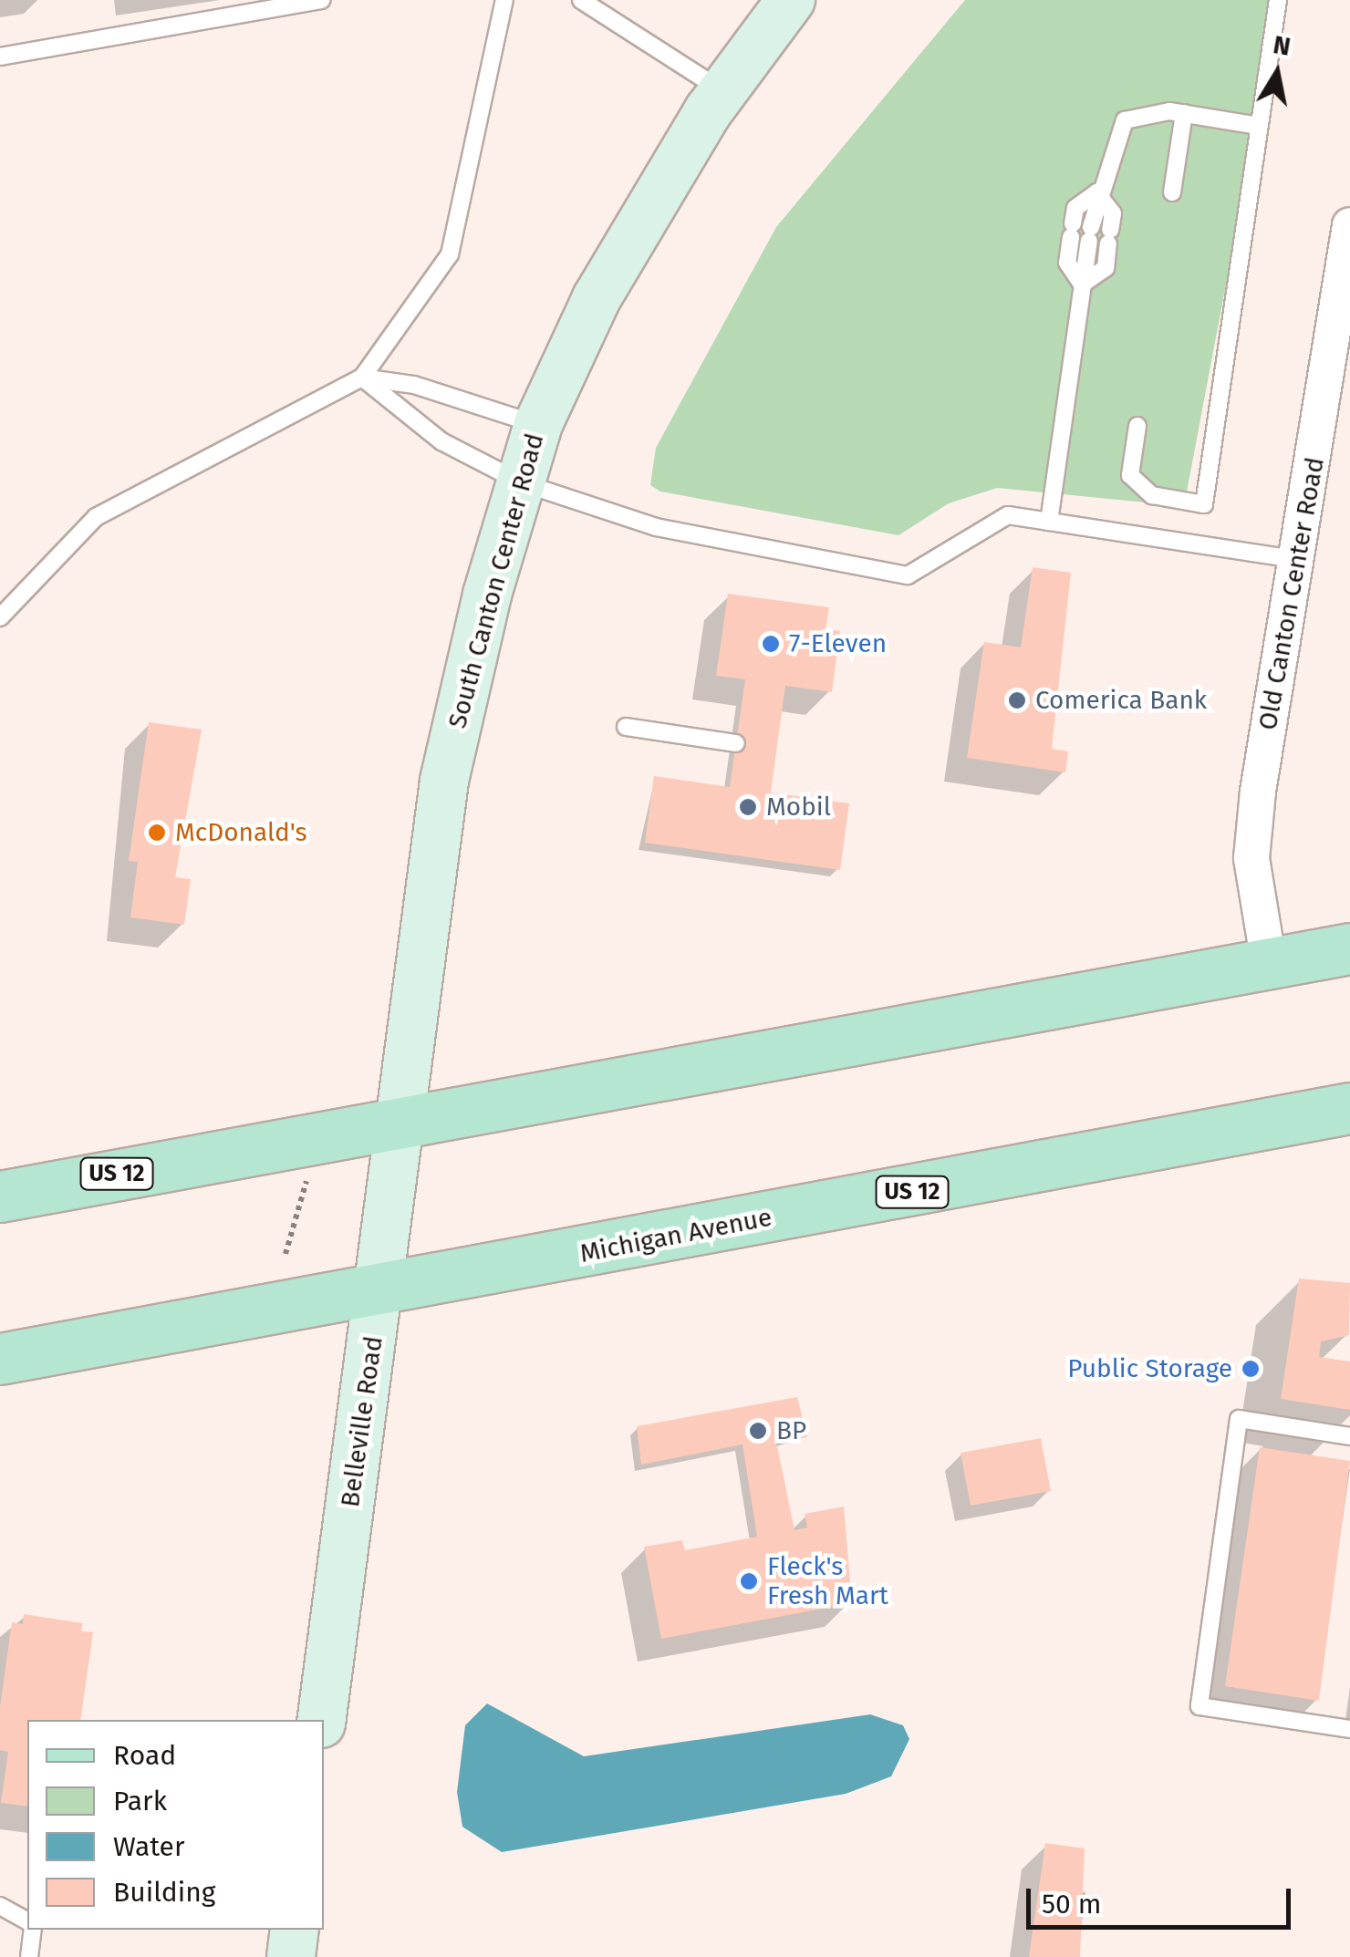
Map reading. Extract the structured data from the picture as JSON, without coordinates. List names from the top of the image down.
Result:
{
  "streets": {
    "main road": [
      "South Canton Center Road",
      "US 12",
      "Michigan Avenue",
      "Belleville Road"
    ],
    "street": ["Old Canton Center Road"]
  },
  "crossings": [
    ["South Canton Center Road", "US 12"],
    ["South Canton Center Road", "Belleville Road"],
    ["Old Canton Center Road", "US 12"],
    ["US 12", "Belleville Road"],
    ["Michigan Avenue", "Belleville Road"]
  ],
  "places": [
    "7-Eleven",
    "Comerica Bank",
    "Mobil",
    "McDonald's",
    "Public Storage",
    "BP",
    "Fleck's Fresh Mart"
  ],
  "legend": [
    "Road",
    "Park",
    "Water",
    "Building"
  ],
  "scale_bar": "50 m",
  "north": "top"
}
